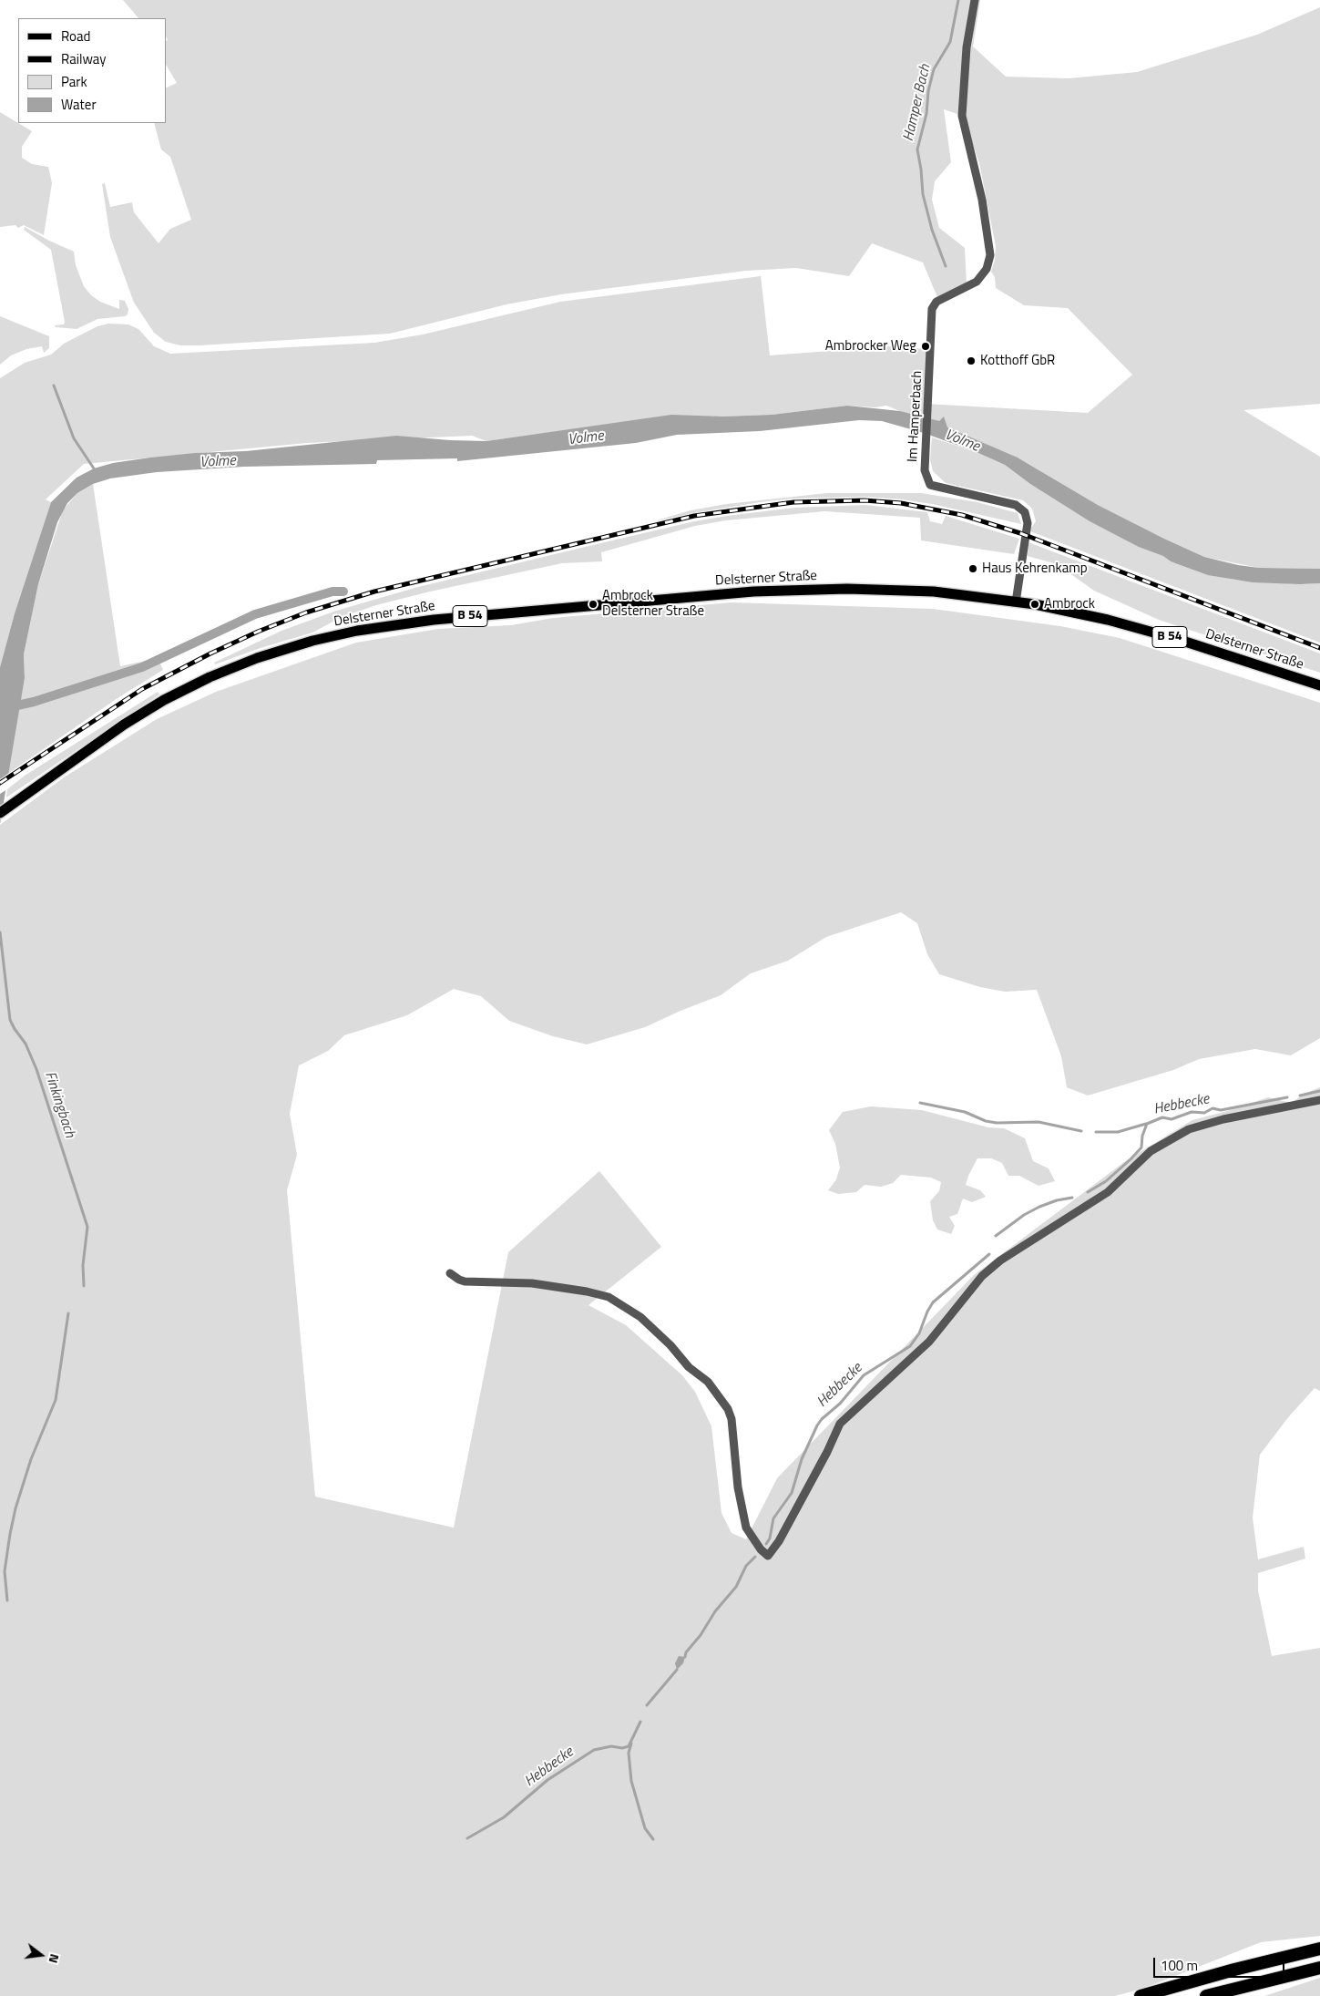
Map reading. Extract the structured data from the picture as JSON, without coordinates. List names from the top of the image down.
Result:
{
  "streets": {
    "main road": ["Delsterner Straße", "B 54"],
    "street": ["Im Hamperbach"]
  },
  "crossings": [
    ["Im Hamperbach", "Delsterner Straße"]
  ],
  "water": [
    "Hamper Bach",
    "Volme",
    "Finkingbach",
    "Hebbecke"
  ],
  "places": [
    "Ambrocker Weg",
    "Kotthoff GbR",
    "Haus Kehrenkamp",
    "Ambrock Delsterner Straße",
    "Ambrock"
  ],
  "legend": [
    "Road",
    "Railway",
    "Park",
    "Water"
  ],
  "scale_bar": "100 m",
  "north": "right"
}
